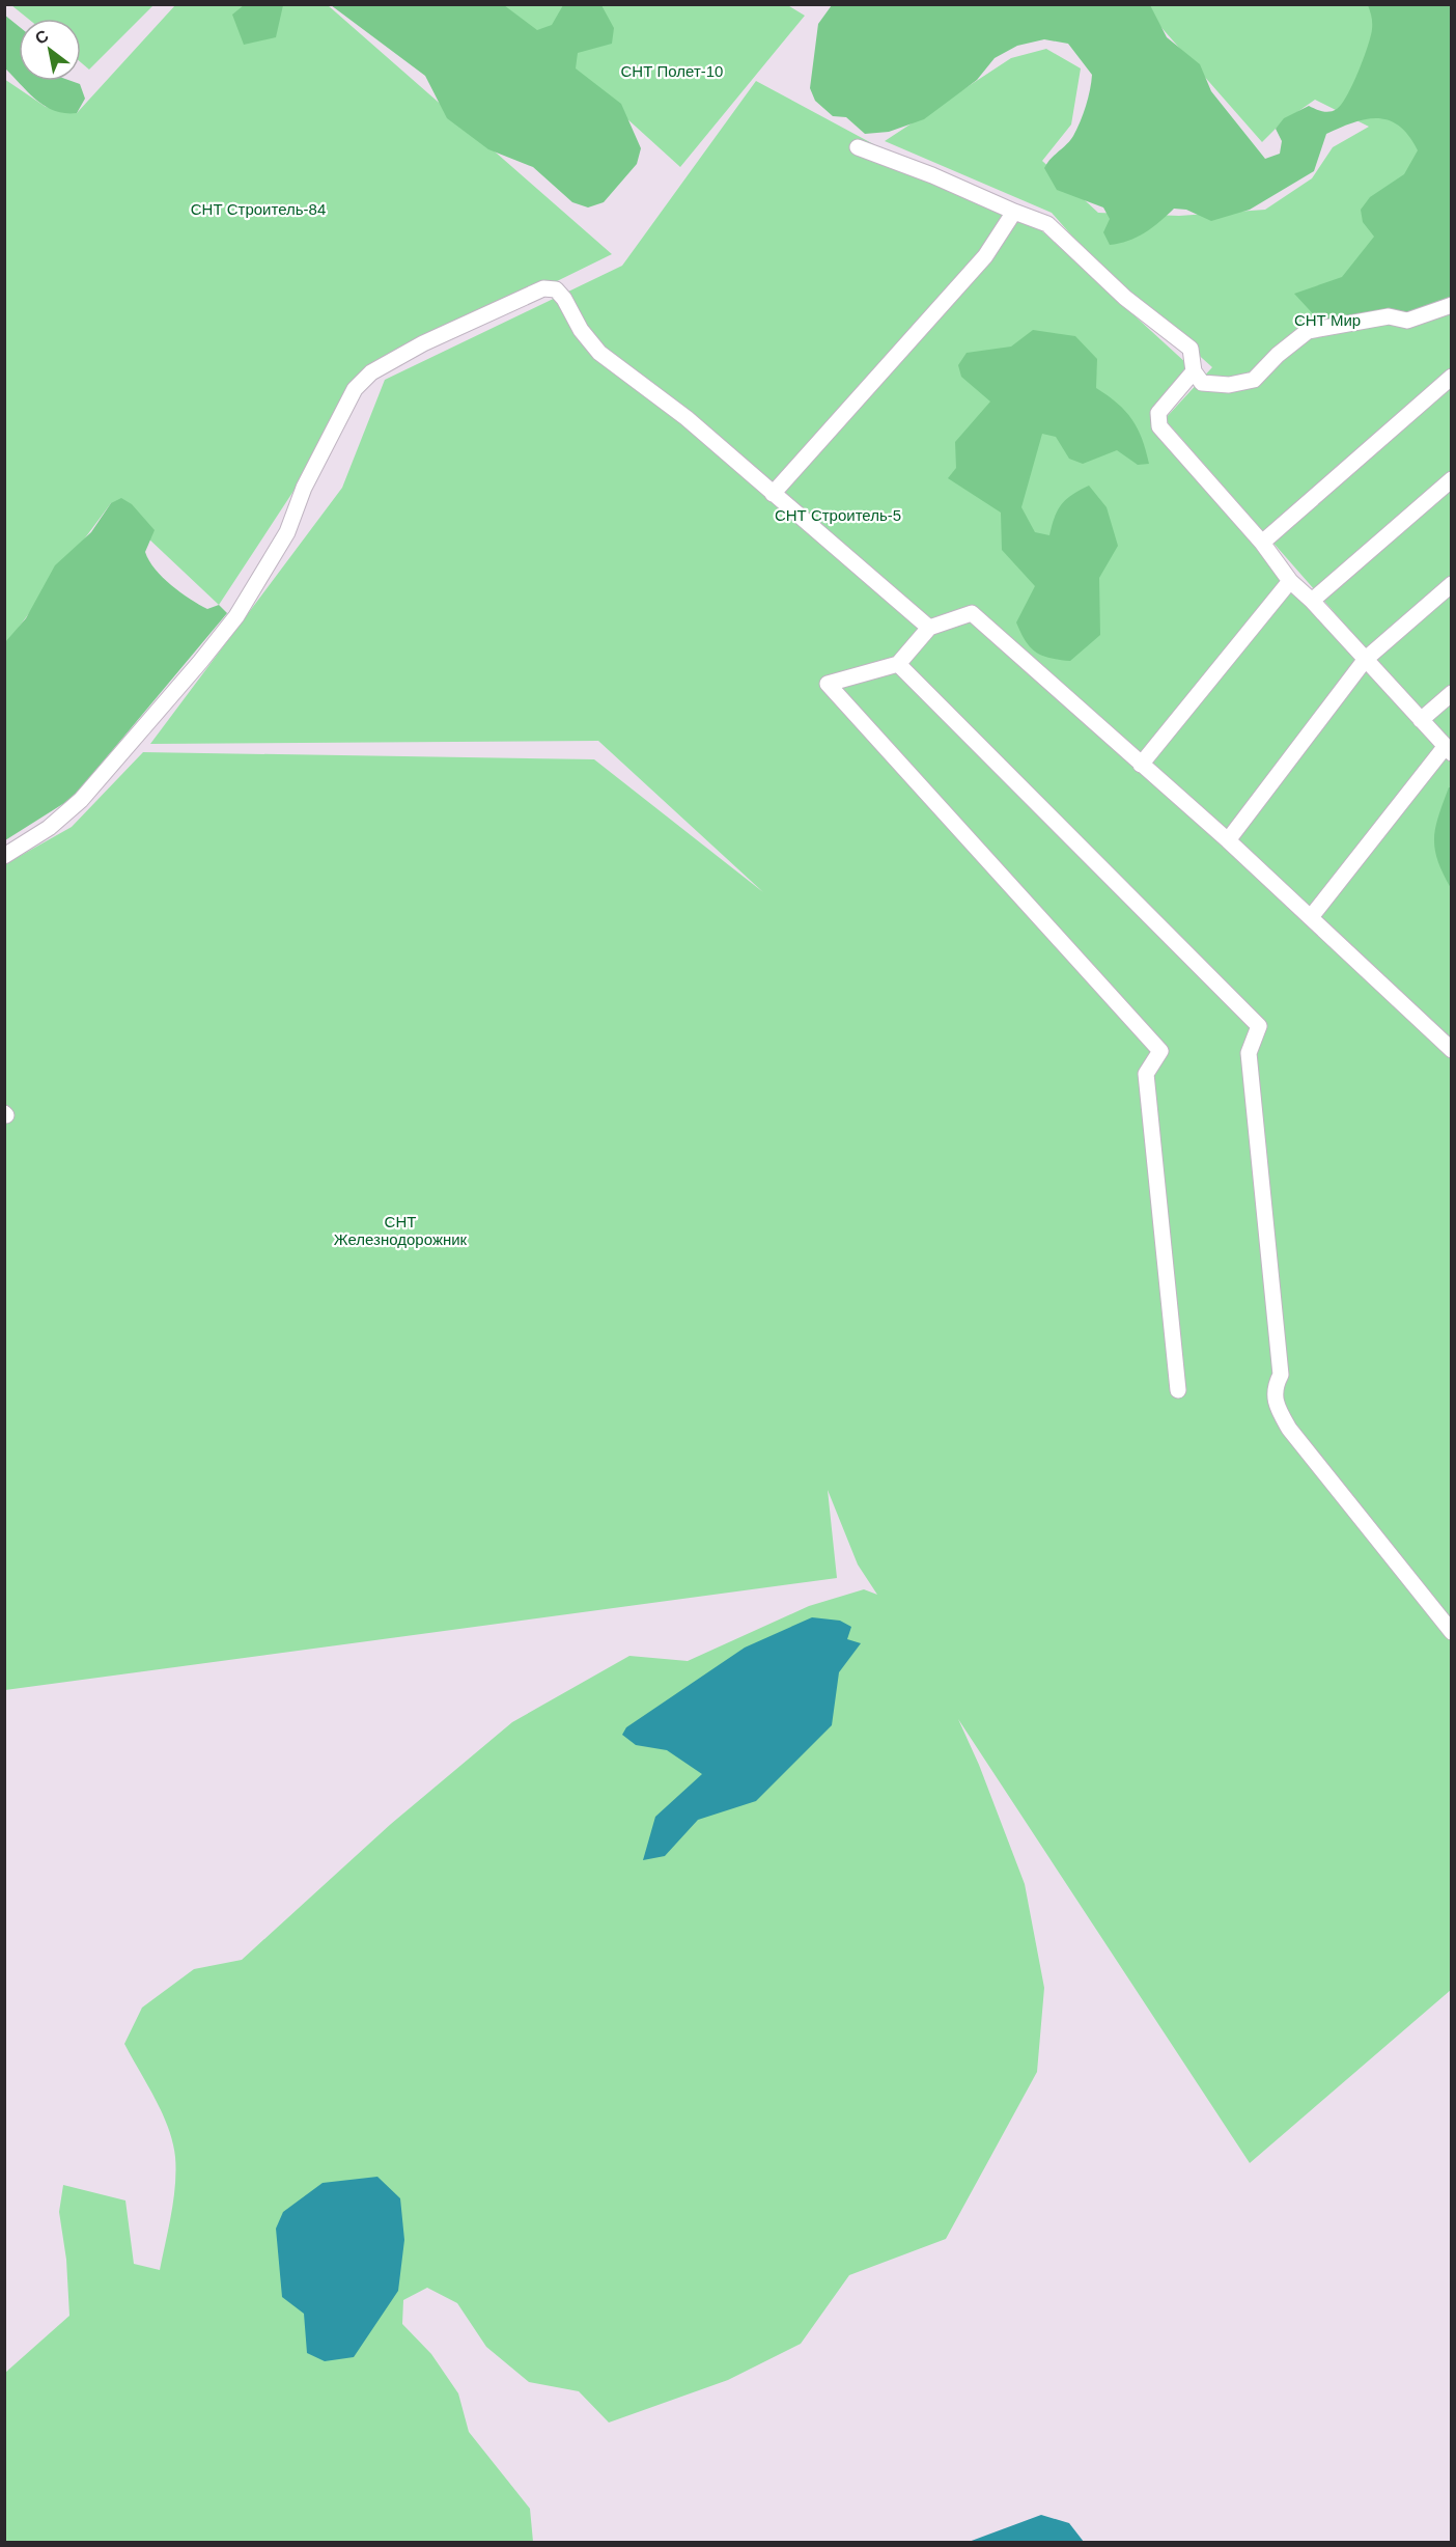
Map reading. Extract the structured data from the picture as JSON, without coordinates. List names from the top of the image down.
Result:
{
  "parks": [
    "СНТ Полет-10",
    "СНТ Строитель-84",
    "СНТ Мир",
    "СНТ Строитель-5",
    "СНТ Железнодорожник"
  ],
  "north": "top left"
}
